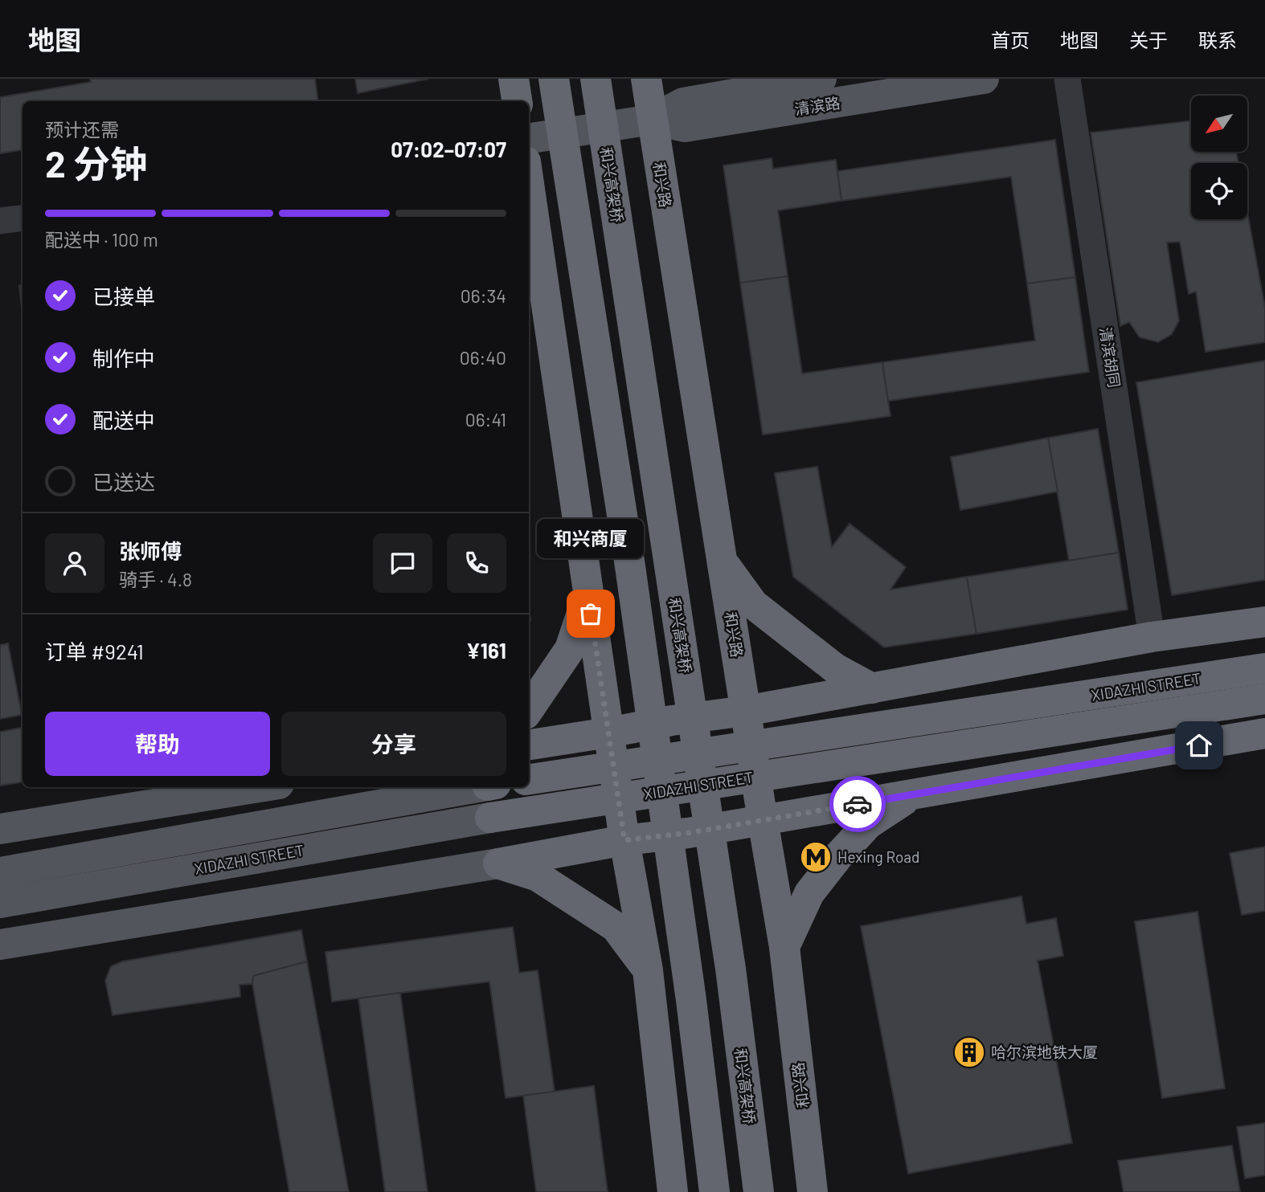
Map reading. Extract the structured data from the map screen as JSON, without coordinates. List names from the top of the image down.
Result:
{
  "streets": {
    "highway": ["和兴高架桥", "和兴路", "XIDAZHI STREET"],
    "main road": ["清滨路"],
    "street": ["清滨胡同"]
  },
  "crossings": [
    ["清滨路", "和兴路"]
  ],
  "places": {
    "other": ["和兴商厦"],
    "metro station": ["Hexing Road"],
    "building": ["哈尔滨地铁大厦"]
  },
  "north": "bottom left",
  "page": {
    "header": "地图",
    "nav": [
      "首页",
      "地图",
      "关于",
      "联系"
    ],
    "heading": ["2 分钟", "预计还需", "07:02–07:07"],
    "panel": [
      "张师傅",
      "骑手 · 4.8",
      "订单 #9241",
      "¥161"
    ],
    "bar": "配送中 · 100 m",
    "list": [
      ["已接单", "06:34"],
      ["制作中", "06:40"],
      ["配送中", "06:41"],
      "已送达"
    ],
    "bubble": "和兴商厦",
    "buttons": ["帮助", "分享"]
  }
}
